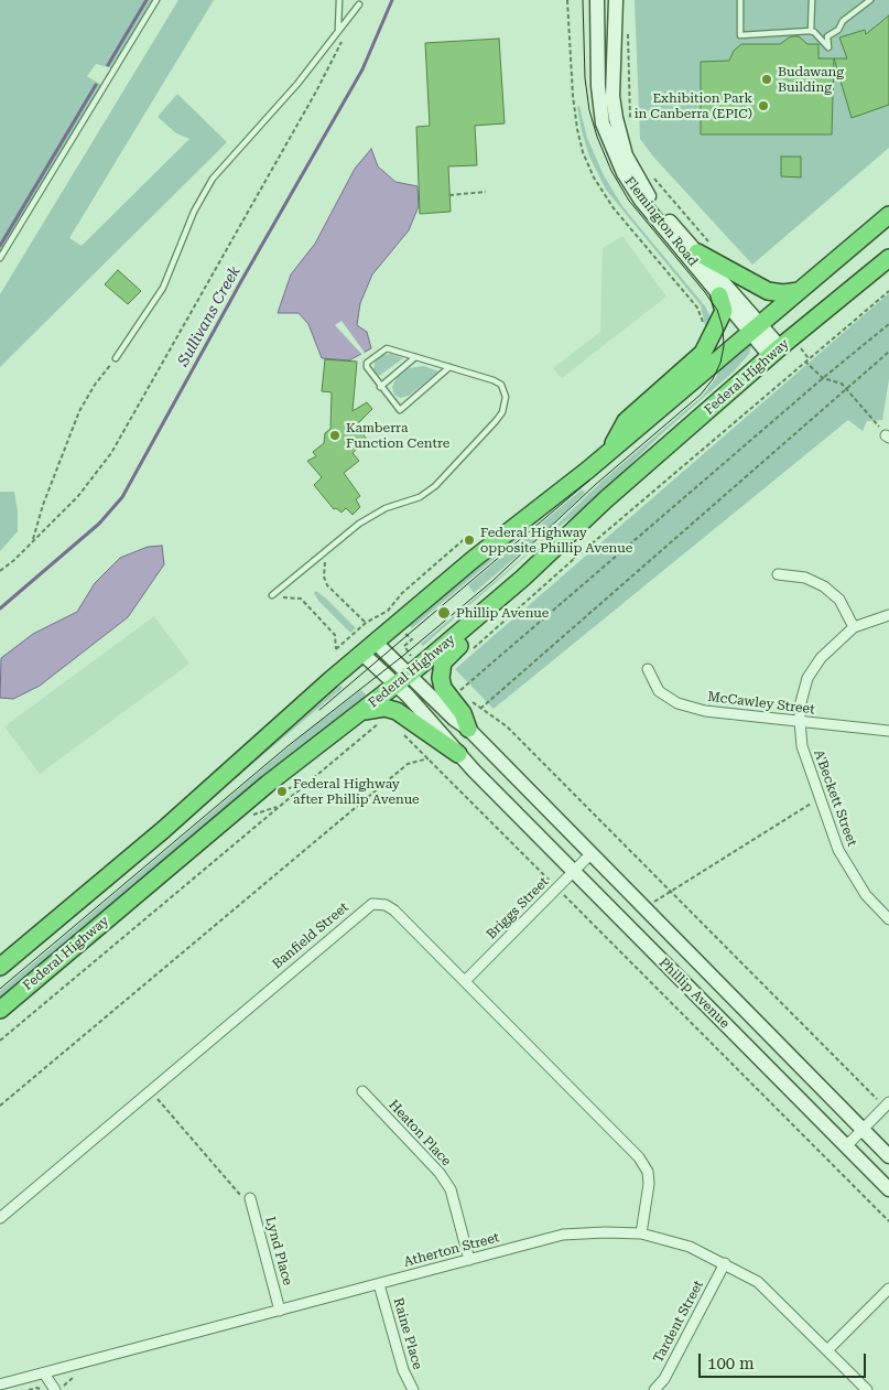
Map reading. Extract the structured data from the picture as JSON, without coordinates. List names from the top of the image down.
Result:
{
  "streets": {
    "highway": ["Federal Highway"],
    "main road": ["Flemington Road", "Phillip Avenue"],
    "street": [
      "McCawley Street",
      "A'Beckett Street",
      "Briggs Street",
      "Banfield Street",
      "Heaton Place",
      "Atherton Street",
      "Lynd Place",
      "Tardent Street",
      "Raine Place"
    ]
  },
  "crossings": [
    ["Flemington Road", "Federal Highway"],
    ["Federal Highway", "Phillip Avenue"],
    ["McCawley Street", "A'Beckett Street"],
    ["Briggs Street", "Banfield Street"],
    ["Briggs Street", "Phillip Avenue"],
    ["Banfield Street", "Atherton Street"],
    ["Heaton Place", "Atherton Street"],
    ["Atherton Street", "Lynd Place"],
    ["Atherton Street", "Tardent Street"],
    ["Atherton Street", "Raine Place"]
  ],
  "water": ["Sullivans Creek"],
  "places": [
    "Budawang Building",
    "Exhibition Park in Canberra (EPIC)",
    "Kamberra Function Centre",
    "Federal Highway opposite Phillip Avenue",
    "Phillip Avenue",
    "Federal Highway after Phillip Avenue"
  ],
  "scale_bar": "100 m"
}
